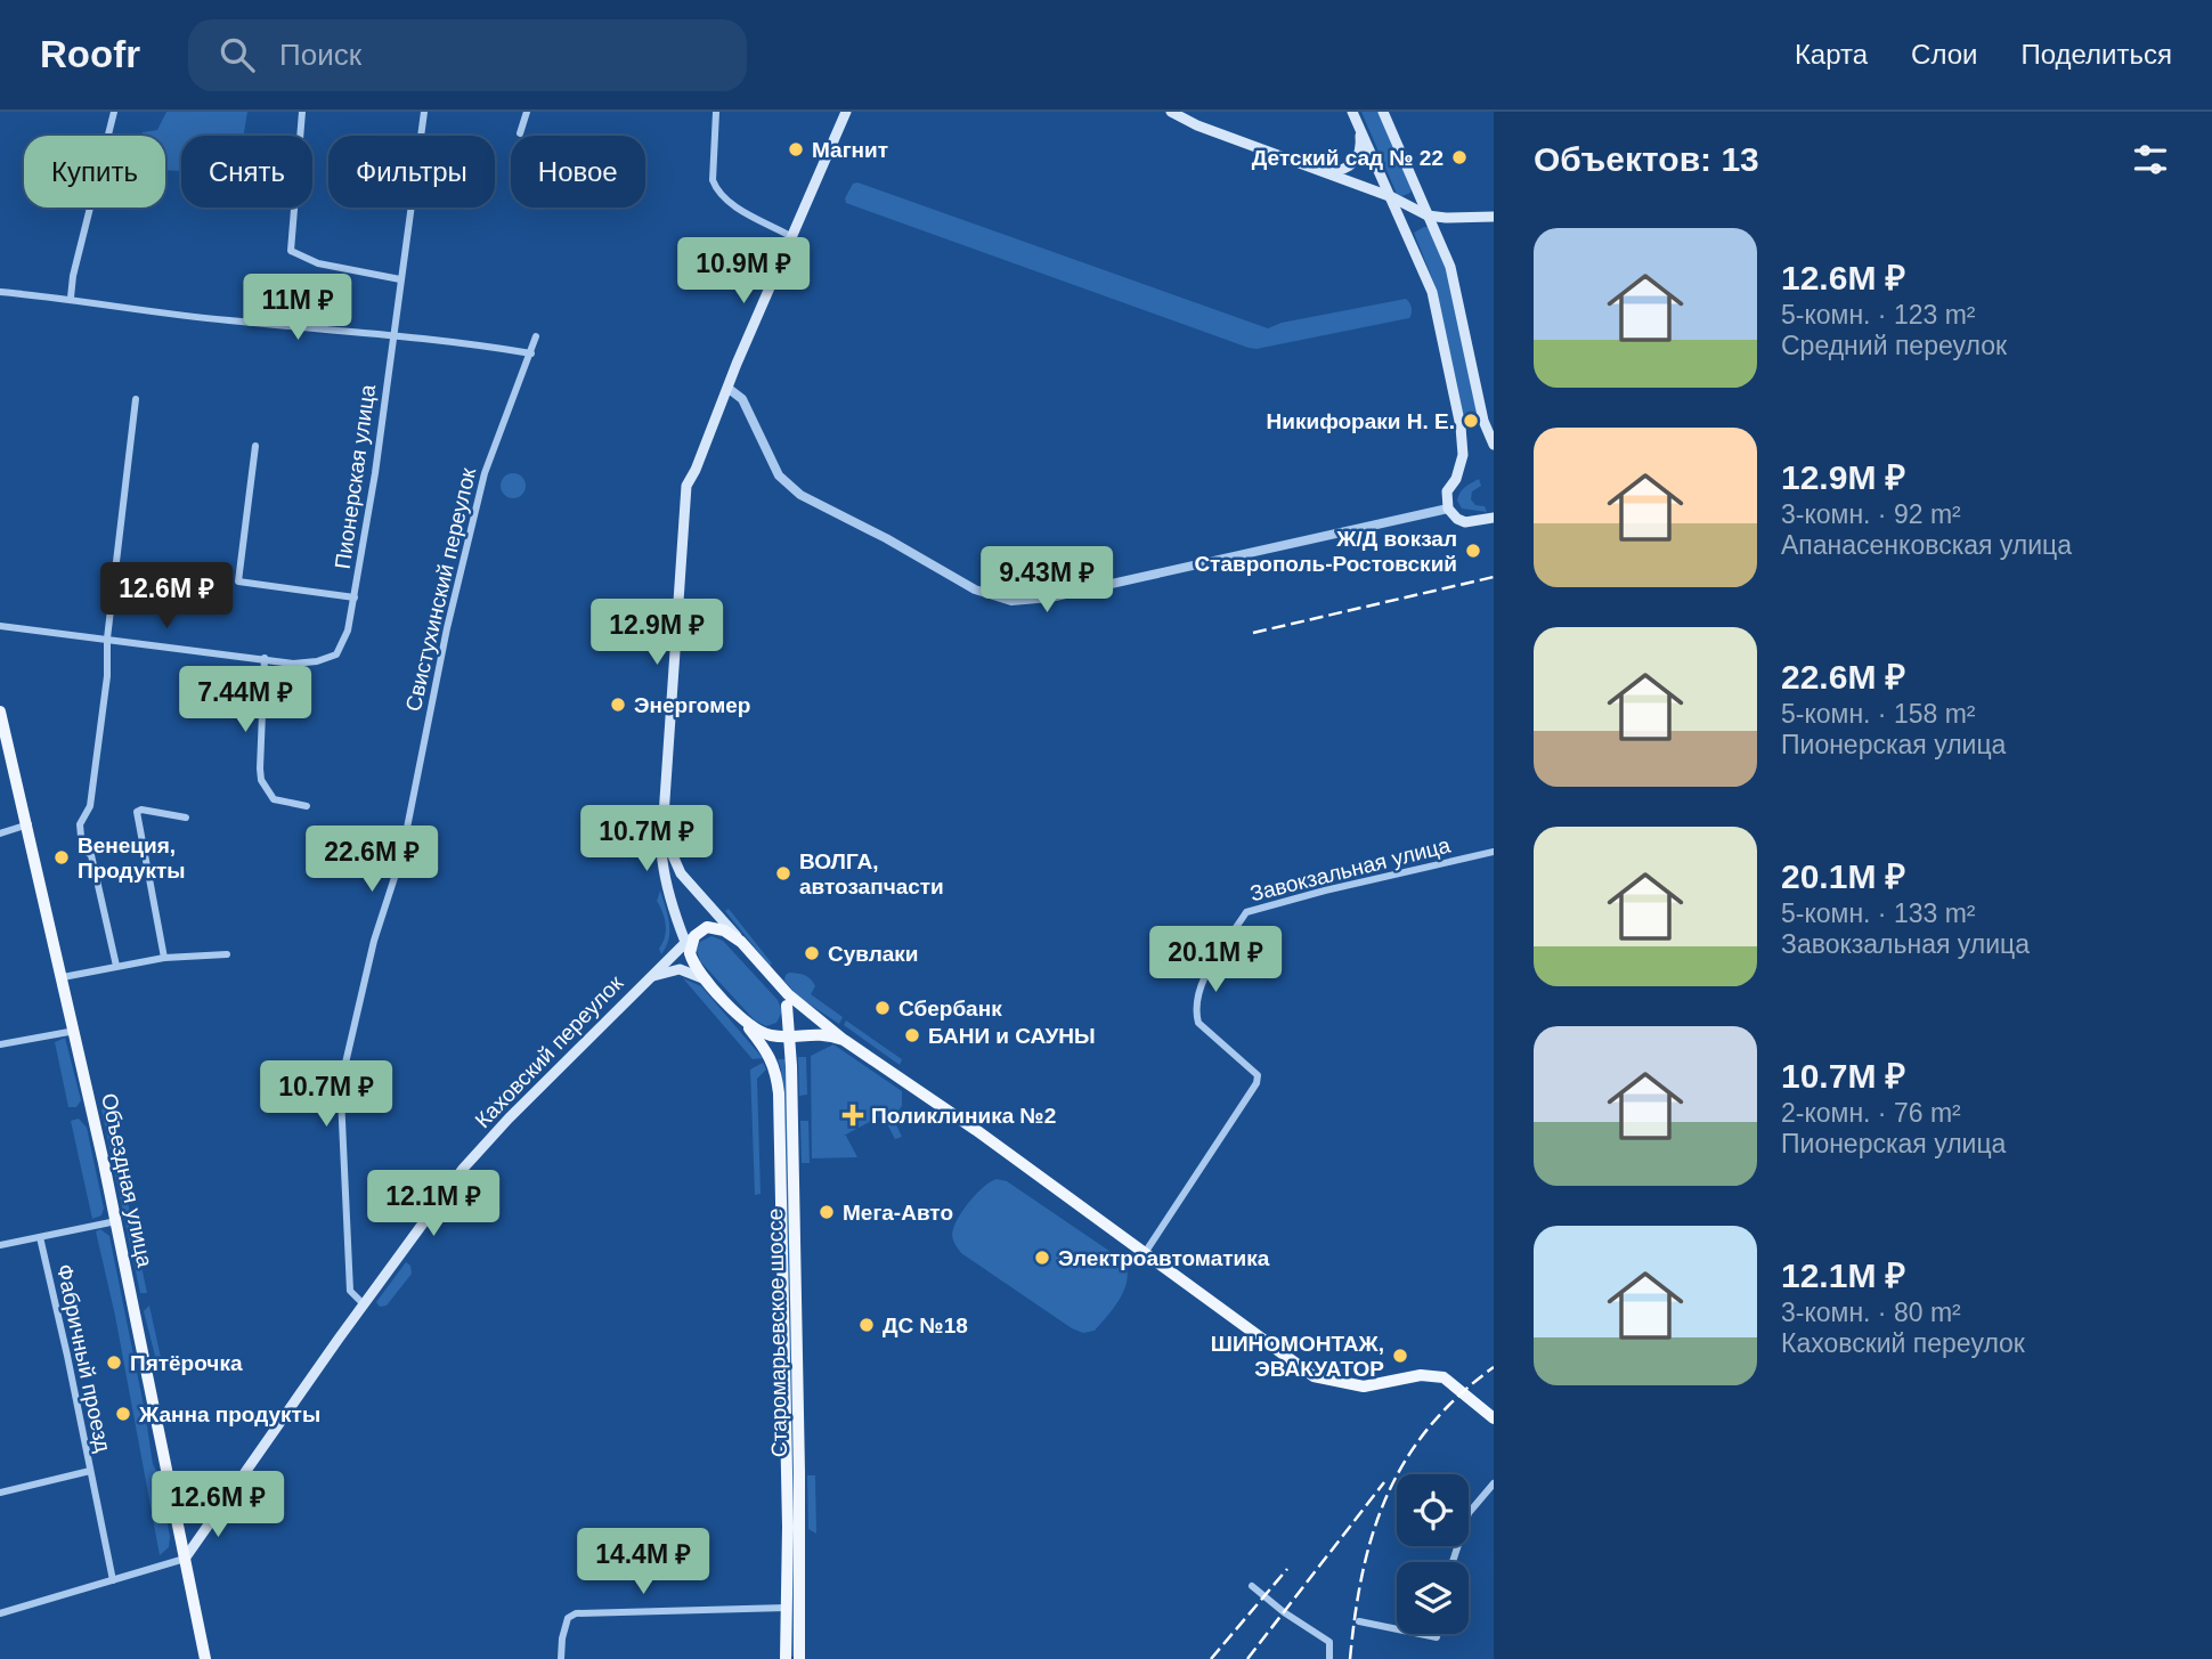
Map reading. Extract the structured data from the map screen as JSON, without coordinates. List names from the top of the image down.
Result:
{
  "streets": {
    "main road": ["Каховский переулок", "Объездная улица", "Старомарьевское шоссе"],
    "street": [
      "Пионерская улица",
      "Свистухинский переулок",
      "Завокзальная улица",
      "Фабричный проезд"
    ]
  },
  "crossings": [
    ["Свистухинский переулок", "Каховский переулок"],
    ["Каховский переулок", "Объездная улица"]
  ],
  "places": {
    "other": [
      "Магнит",
      "Детский сад № 22",
      "Никифораки Н. Е.",
      "Ж/Д вокзал Ставрополь-Ростовский",
      "Энергомер",
      "Венеция, Продукты",
      "ВОЛГА, автозапчасти",
      "Сувлаки",
      "Сбербанк",
      "БАНИ и САУНЫ",
      "Мега-Авто",
      "Электроавтоматика",
      "ДС №18",
      "ШИНОМОНТАЖ, ЭВАКУАТОР",
      "Пятёрочка",
      "Жанна продукты"
    ],
    "health": ["Поликлиника №2"]
  },
  "page": {
    "header": "Roofr",
    "search": "Поиск",
    "nav": ["Карта", "Слои", "Поделиться"],
    "heading": "Объектов: 13",
    "chip": [
      "Купить",
      "Снять",
      "Фильтры",
      "Новое"
    ],
    "list": [
      {
        "name": "12.6M ₽",
        "note": "5-комн. · 123 m² · Средний переулок"
      },
      {
        "name": "12.9M ₽",
        "note": "3-комн. · 92 m² · Апанасенковская улица"
      },
      {
        "name": "22.6M ₽",
        "note": "5-комн. · 158 m² · Пионерская улица"
      },
      {
        "name": "20.1M ₽",
        "note": "5-комн. · 133 m² · Завокзальная улица"
      },
      {
        "name": "10.7M ₽",
        "note": "2-комн. · 76 m² · Пионерская улица"
      },
      {
        "name": "12.1M ₽",
        "note": "3-комн. · 80 m² · Каховский переулок"
      }
    ],
    "price": [
      "10.9M ₽",
      "11M ₽",
      "9.43M ₽",
      "12.6M ₽",
      "12.9M ₽",
      "7.44M ₽",
      "10.7M ₽",
      "22.6M ₽",
      "20.1M ₽",
      "10.7M ₽",
      "12.1M ₽",
      "12.6M ₽",
      "14.4M ₽"
    ]
  }
}
